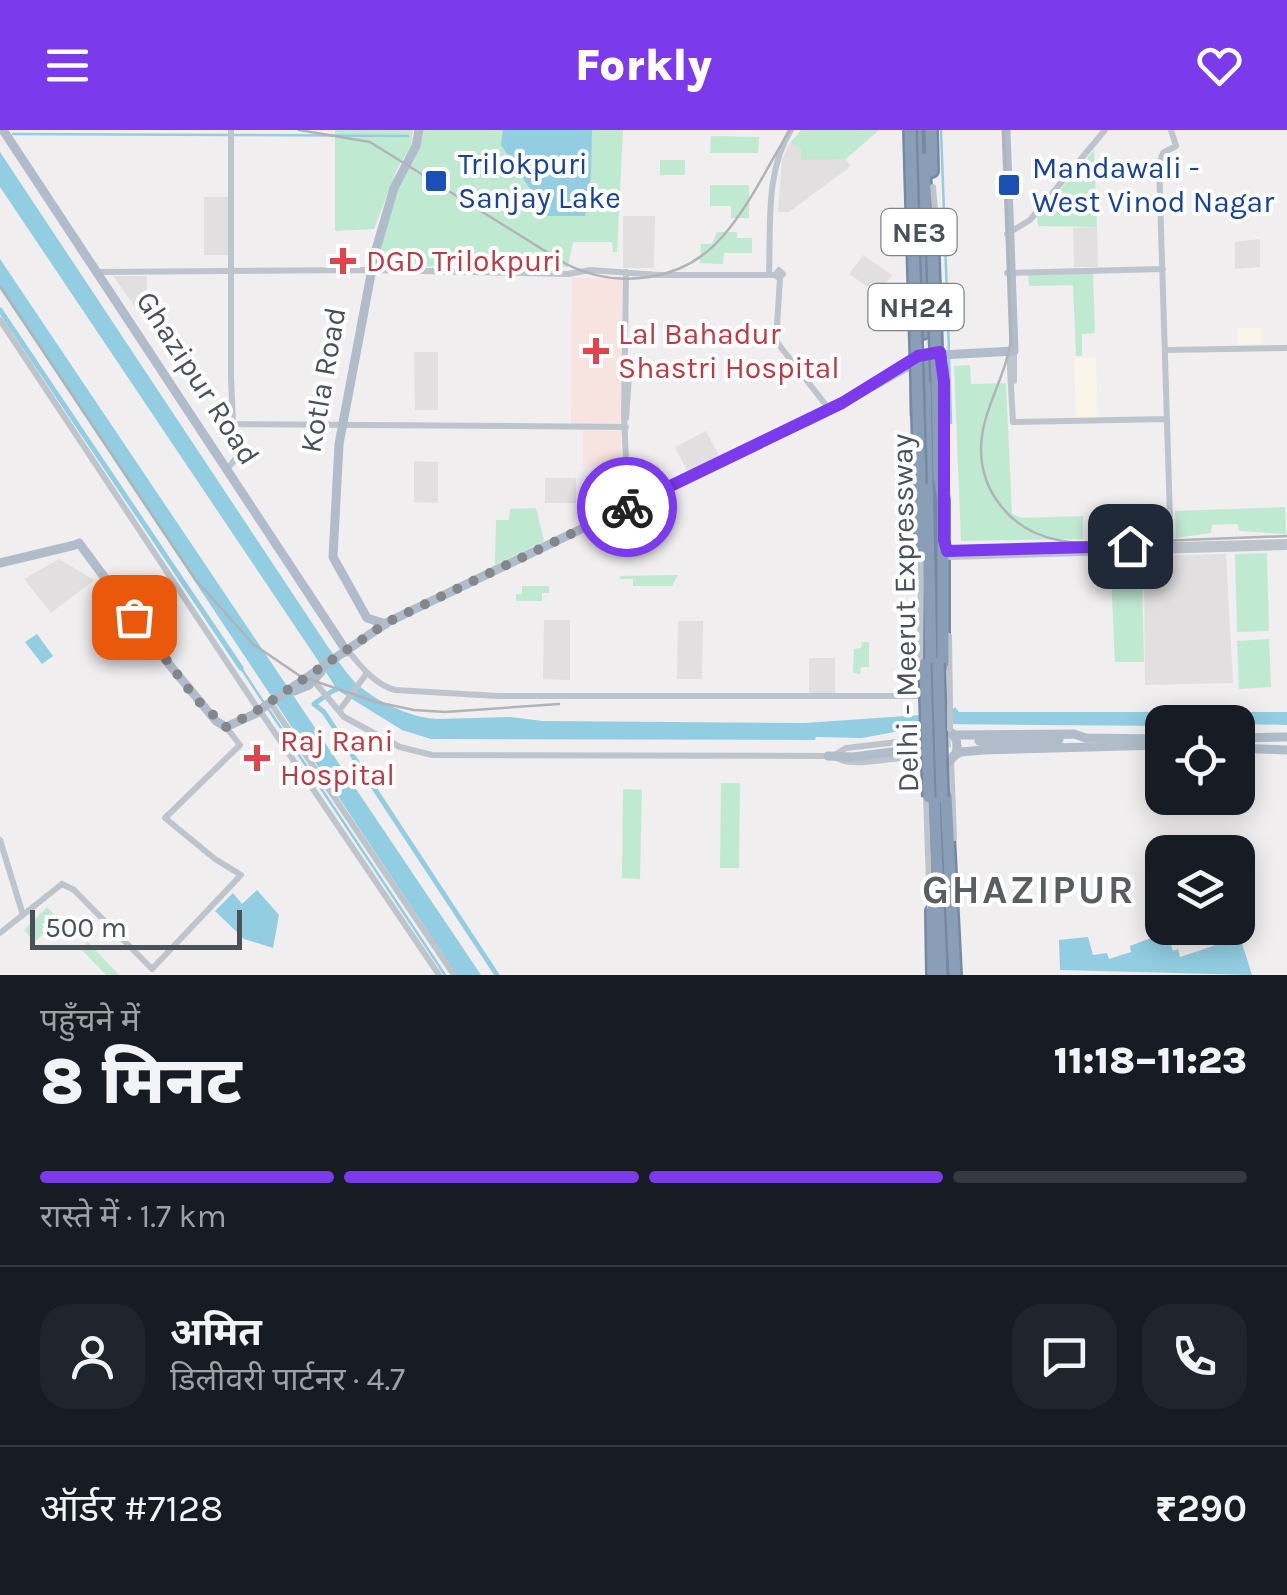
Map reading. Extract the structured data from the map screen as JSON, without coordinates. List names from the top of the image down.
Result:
{
  "streets": {
    "highway": ["NE3", "NH24", "Delhi - Meerut Expressway"],
    "main road": ["Ghazipur Road", "Kotla Road"]
  },
  "crossings": [
    ["NH24", "Delhi - Meerut Expressway"]
  ],
  "districts": ["GHAZIPUR"],
  "places": {
    "transit": ["Trilokpuri Sanjay Lake", "Mandawali - West Vinod Nagar"],
    "health": ["DGD Trilokpuri", "Lal Bahadur Shastri Hospital", "Raj Rani Hospital"]
  },
  "scale_bar": "500 m",
  "page": {
    "header": "Forkly",
    "scale": "500 m",
    "heading": ["8 मिनट", "पहुँचने में", "11:18–11:23"],
    "panel": [
      "अमित",
      "डिलीवरी पार्टनर · 4.7",
      "ऑर्डर #7128",
      "₹290"
    ],
    "bar": "रास्ते में · 1.7 km"
  }
}
